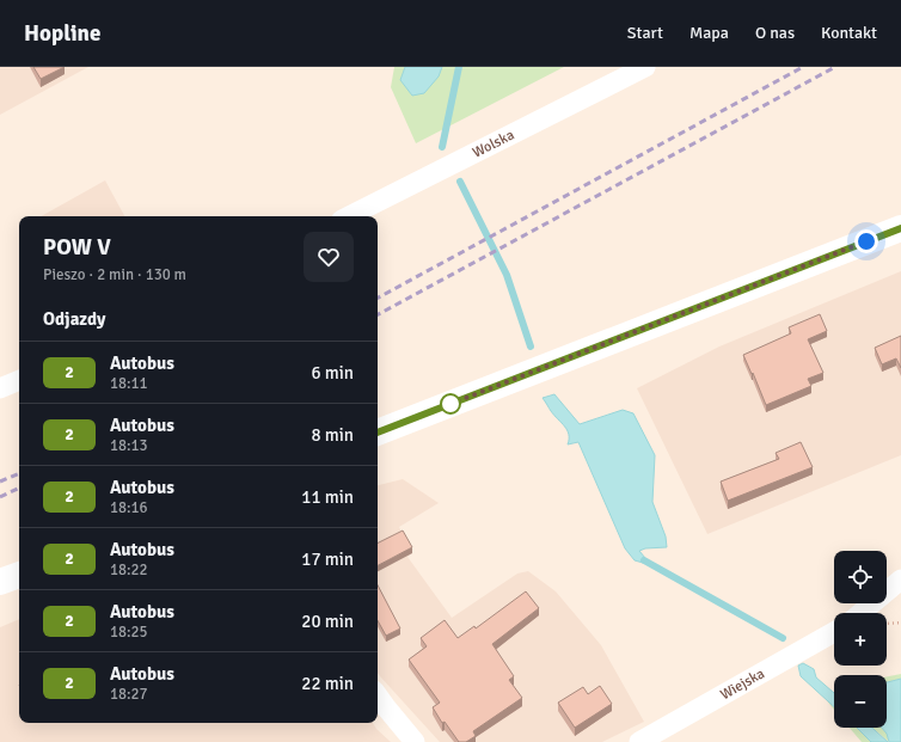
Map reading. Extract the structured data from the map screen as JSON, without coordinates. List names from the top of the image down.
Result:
{
  "streets": {
    "street": ["Wolska", "Wiejska"]
  },
  "lines": ["bus line 2"],
  "page": {
    "header": "Hopline",
    "nav": [
      "Start",
      "Mapa",
      "O nas",
      "Kontakt"
    ],
    "heading": [
      ["POW V", "Pieszo · 2 min · 130 m"],
      "Odjazdy"
    ],
    "list": [
      {
        "mark": "2",
        "name": "Autobus",
        "note": "18:11",
        "value": "6 min"
      },
      {
        "mark": "2",
        "name": "Autobus",
        "note": "18:13",
        "value": "8 min"
      },
      {
        "mark": "2",
        "name": "Autobus",
        "note": "18:16",
        "value": "11 min"
      },
      {
        "mark": "2",
        "name": "Autobus",
        "note": "18:22",
        "value": "17 min"
      },
      {
        "mark": "2",
        "name": "Autobus",
        "note": "18:25",
        "value": "20 min"
      },
      {
        "mark": "2",
        "name": "Autobus",
        "note": "18:27",
        "value": "22 min"
      }
    ],
    "map_buttons": ["+", "−"]
  }
}
